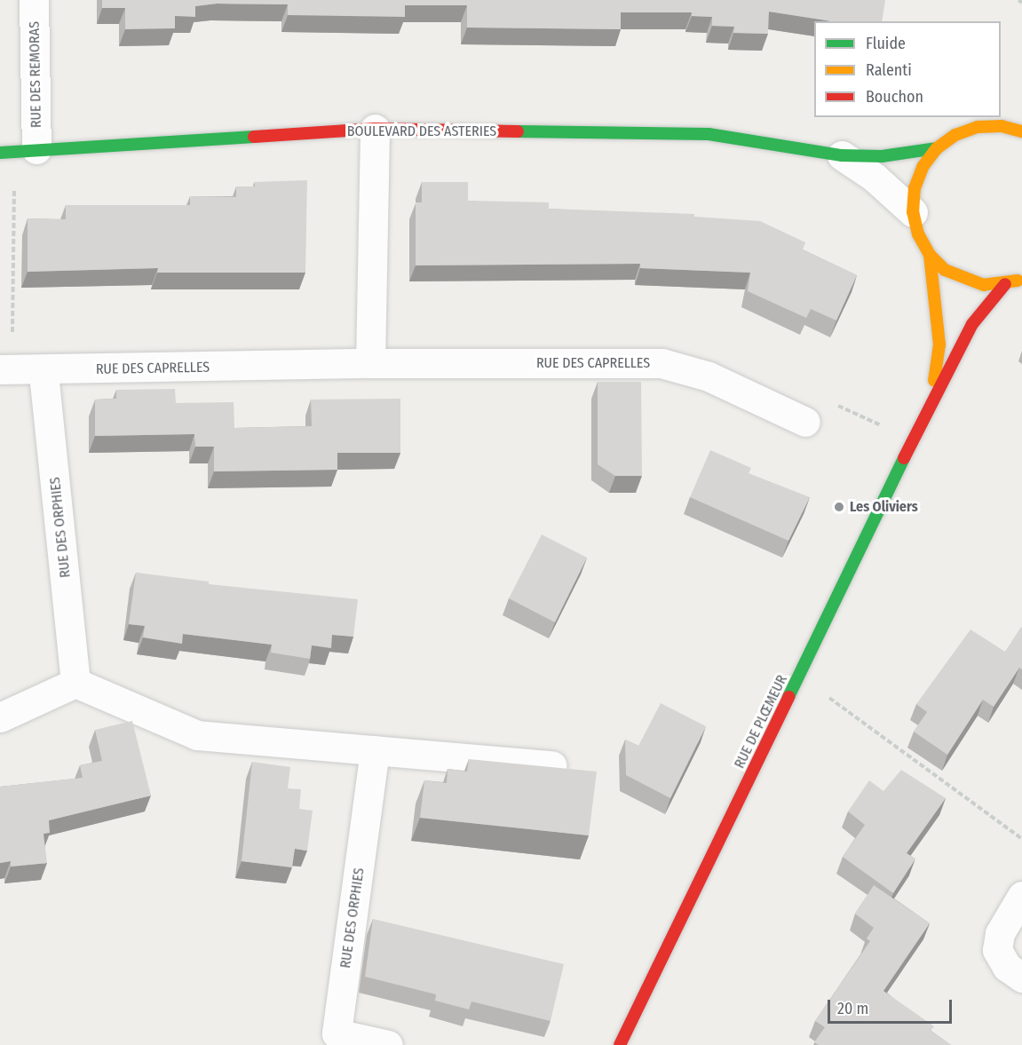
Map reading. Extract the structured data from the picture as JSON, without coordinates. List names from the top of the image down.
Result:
{
  "streets": {
    "main road": ["BOULEVARD DES ASTERIES", "RUE DE PLŒMEUR"],
    "street": ["RUE DES REMORAS", "RUE DES CAPRELLES", "RUE DES ORPHIES"]
  },
  "crossings": [
    ["RUE DES REMORAS", "BOULEVARD DES ASTERIES"],
    ["RUE DES CAPRELLES", "RUE DES ORPHIES"]
  ],
  "places": ["Les Oliviers"],
  "legend": ["Fluide", "Ralenti", "Bouchon"],
  "scale_bar": "20 m"
}
